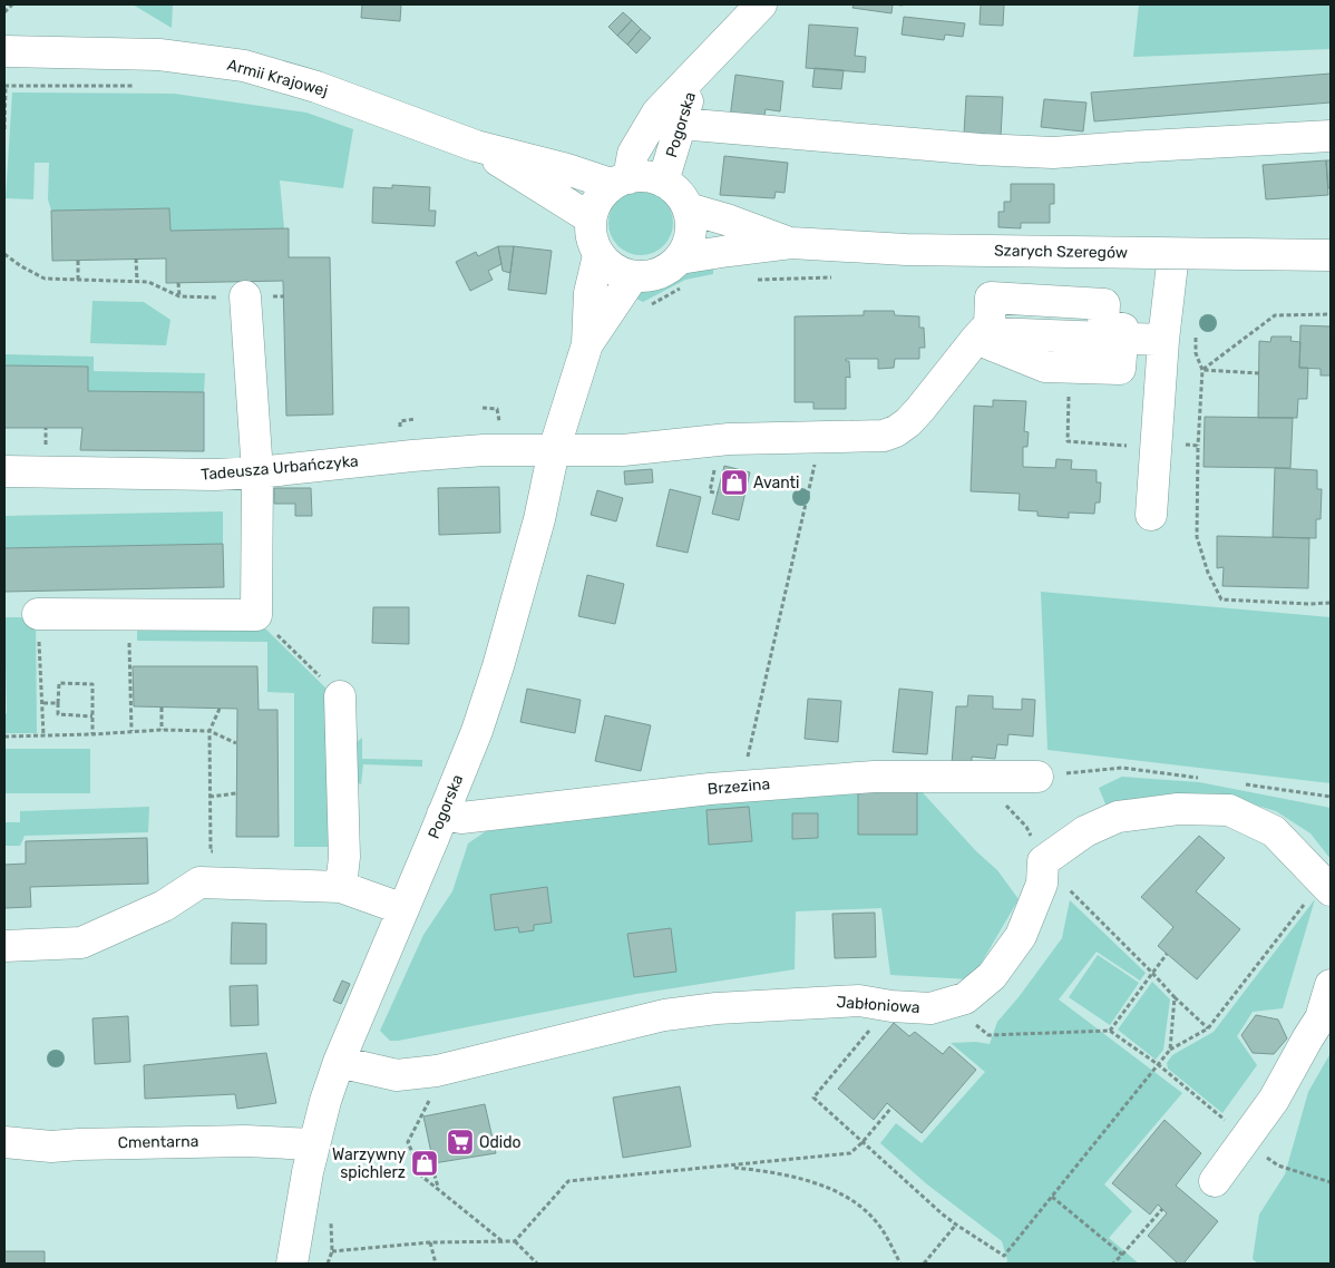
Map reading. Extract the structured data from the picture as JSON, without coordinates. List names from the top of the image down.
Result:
{
  "streets": {
    "street": [
      "Armii Krajowej",
      "Pogorska",
      "Szarych Szeregów",
      "Tadeusza Urbańczyka",
      "Brzezina",
      "Jabłoniowa",
      "Cmentarna"
    ]
  },
  "crossings": [
    ["Armii Krajowej", "Pogorska"],
    ["Armii Krajowej", "Szarych Szeregów"],
    ["Pogorska", "Szarych Szeregów"],
    ["Pogorska", "Tadeusza Urbańczyka"],
    ["Pogorska", "Brzezina"],
    ["Pogorska", "Jabłoniowa"],
    ["Pogorska", "Cmentarna"]
  ],
  "places": {
    "shop": ["Avanti", "Warzywny spichlerz"],
    "supermarket": ["Odido"]
  }
}
